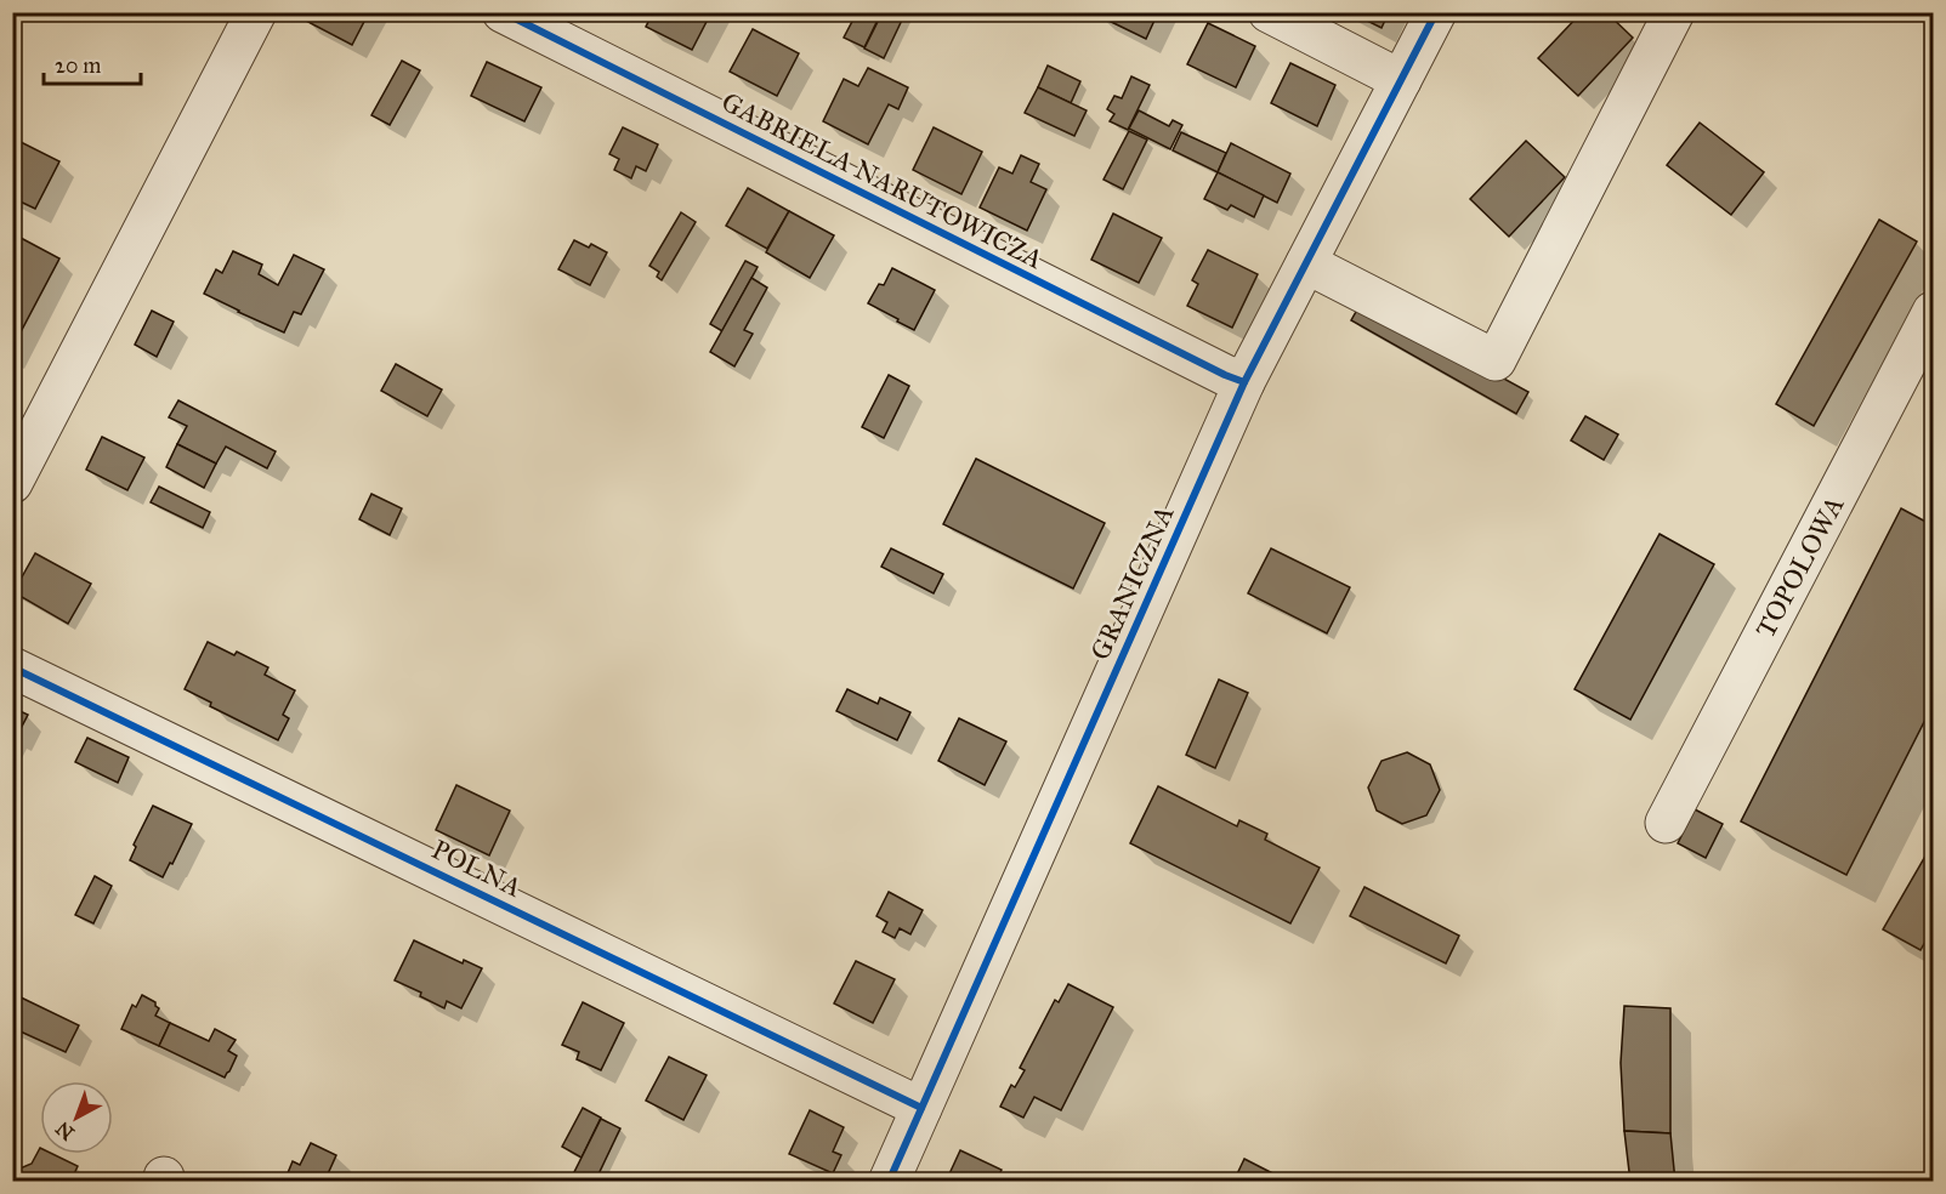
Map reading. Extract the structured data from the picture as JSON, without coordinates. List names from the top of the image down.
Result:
{
  "streets": {
    "street": [
      "GABRIELA NARUTOWICZA",
      "TOPOLOWA",
      "GRANICZNA",
      "POLNA"
    ]
  },
  "crossings": [
    ["GABRIELA NARUTOWICZA", "GRANICZNA"],
    ["GRANICZNA", "POLNA"]
  ],
  "scale_bar": "20 m",
  "north": "bottom left"
}
